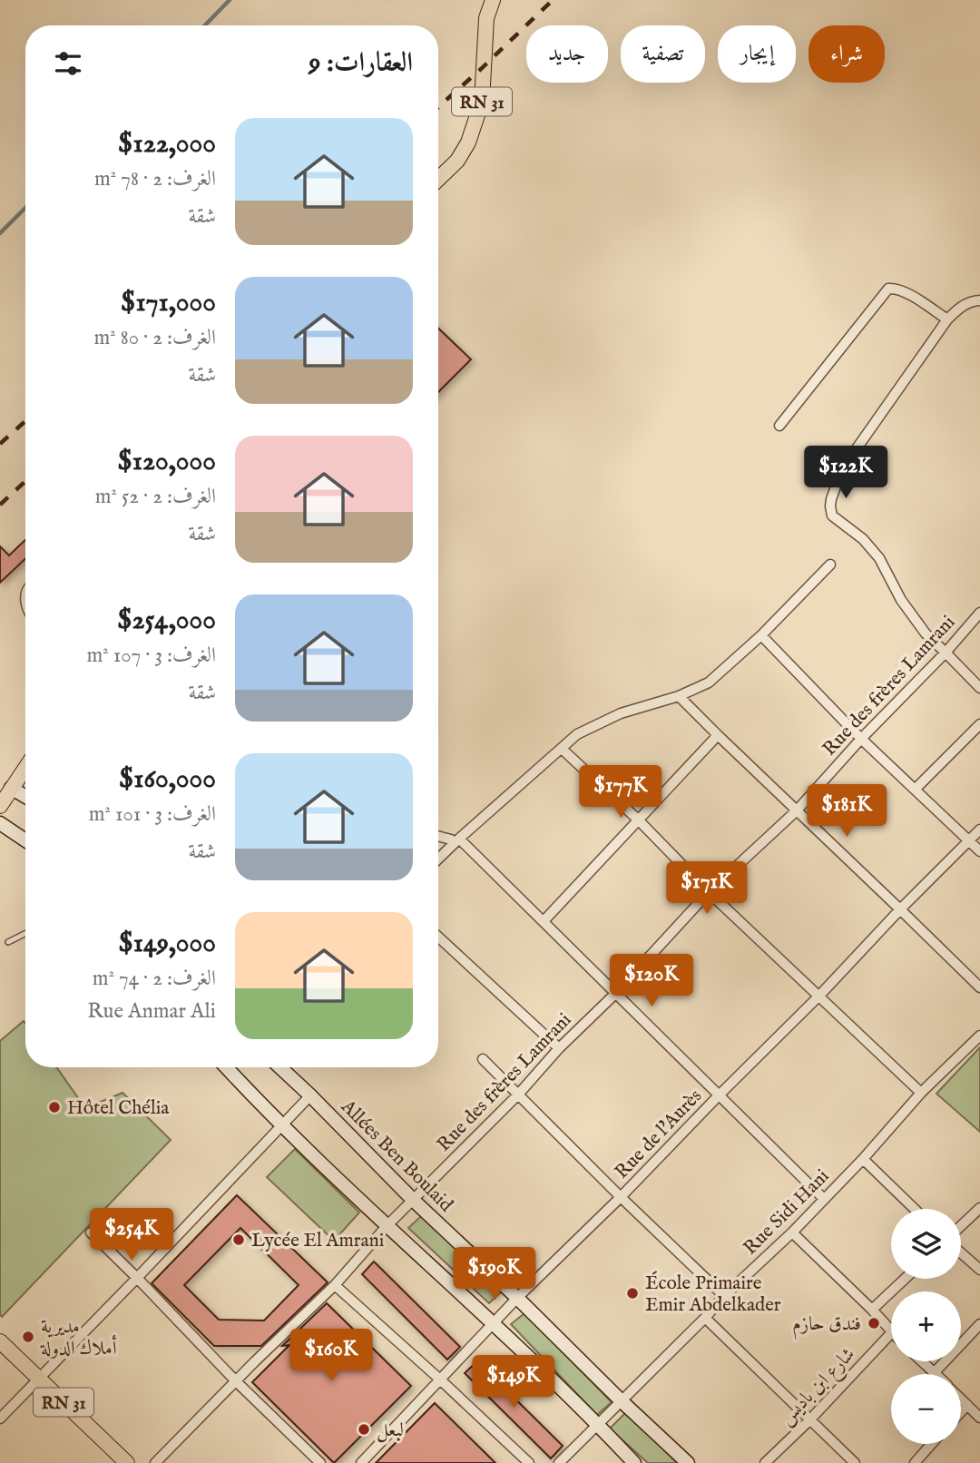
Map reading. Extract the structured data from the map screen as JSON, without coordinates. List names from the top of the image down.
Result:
{
  "streets": {
    "main road": ["RN 31", "Allées Ben Boulaid"],
    "street": [
      "Rue des frères Lamrani",
      "Rue de l'Aurès",
      "Rue Sidi Hani",
      "شارع ابن باديس"
    ]
  },
  "crossings": [
    ["Rue des frères Lamrani", "Allées Ben Boulaid"],
    ["Rue de l'Aurès", "Allées Ben Boulaid"],
    ["Allées Ben Boulaid", "Rue Sidi Hani"]
  ],
  "places": [
    "Hôtel Chélia",
    "Lycée El Amrani",
    "École Primaire Emir Abdelkader",
    "فندق حازم",
    "مديرية أملاك الدولة",
    "لبعل"
  ],
  "page": {
    "chip": [
      "شراء",
      "إيجار",
      "تصفية",
      "جديد"
    ],
    "heading": "العقارات: 9",
    "list": [
      {
        "name": "$122,000",
        "note": "الغرف: 2 · 78 m² · شقة"
      },
      {
        "name": "$171,000",
        "note": "الغرف: 2 · 80 m² · شقة"
      },
      {
        "name": "$120,000",
        "note": "الغرف: 2 · 52 m² · شقة"
      },
      {
        "name": "$254,000",
        "note": "الغرف: 3 · 107 m² · شقة"
      },
      {
        "name": "$160,000",
        "note": "الغرف: 3 · 101 m² · شقة"
      },
      {
        "name": "$149,000",
        "note": "الغرف: 2 · 74 m² · Rue Anmar Ali"
      }
    ],
    "price": [
      "$122K",
      "$177K",
      "$181K",
      "$171K",
      "$120K",
      "$254K",
      "$190K",
      "$160K",
      "$149K"
    ],
    "map_buttons": ["+", "−"]
  }
}
